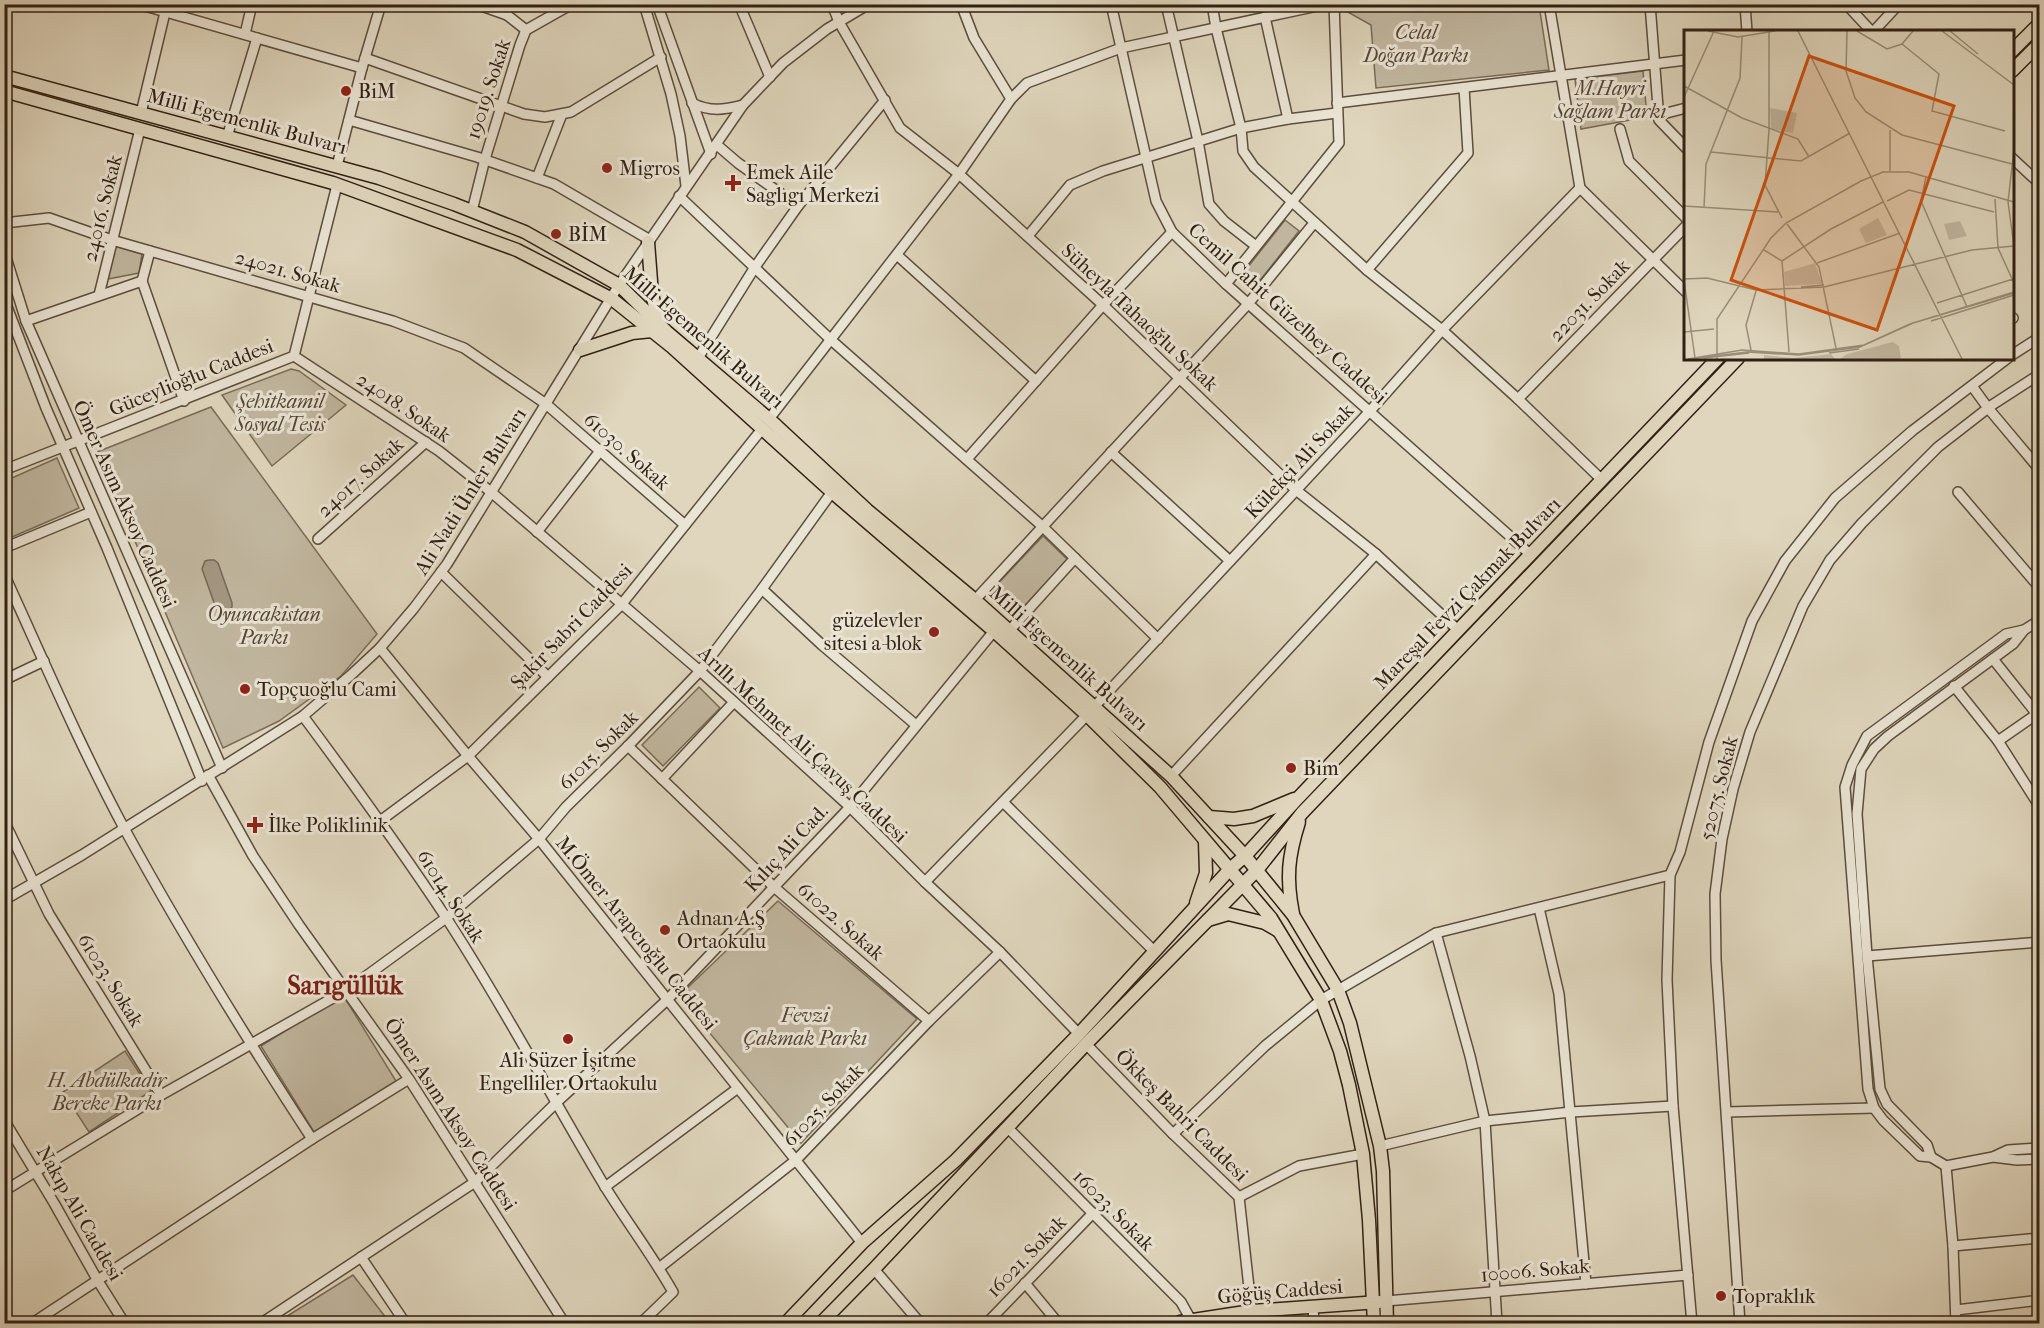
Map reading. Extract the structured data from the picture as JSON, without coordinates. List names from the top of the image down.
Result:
{
  "streets": {
    "main road": ["Milli Egemenlik Bulvarı", "Mareşal Fevzi Çakmak Bulvarı", "Göğüş Caddesi"],
    "street": [
      "19019. Sokak",
      "24016. Sokak",
      "24021. Sokak",
      "22031. Sokak",
      "Cemil Cahit Güzelbey Caddesi",
      "Süheyla Tahaoğlu Sokak",
      "Güceylioğlu Caddesi",
      "24018. Sokak",
      "61030. Sokak",
      "Külekçi Ali Sokak",
      "24017. Sokak",
      "Ali Nadi Ünler Bulvarı",
      "Ömer Asım Aksoy Caddesi",
      "Şakir Sabri Caddesi",
      "Arıllı Mehmet Ali Çavuş Caddesi",
      "61015. Sokak",
      "52075. Sokak",
      "Kılıç Ali Cad.",
      "61014. Sokak",
      "61022. Sokak",
      "M.Ömer Arapcıoğlu Caddesi",
      "61023. Sokak",
      "61025. Sokak",
      "Ökkeş Bahri Caddesi",
      "16023. Sokak",
      "Nakıp Ali Caddesi",
      "16021. Sokak",
      "10006. Sokak"
    ]
  },
  "crossings": [
    ["19019. Sokak", "Milli Egemenlik Bulvarı"],
    ["Milli Egemenlik Bulvarı", "24016. Sokak"],
    ["Milli Egemenlik Bulvarı", "Güceylioğlu Caddesi"],
    ["Milli Egemenlik Bulvarı", "Külekçi Ali Sokak"],
    ["Milli Egemenlik Bulvarı", "Ali Nadi Ünler Bulvarı"],
    ["Milli Egemenlik Bulvarı", "Mareşal Fevzi Çakmak Bulvarı"],
    ["Milli Egemenlik Bulvarı", "Şakir Sabri Caddesi"],
    ["Milli Egemenlik Bulvarı", "61015. Sokak"],
    ["Milli Egemenlik Bulvarı", "Kılıç Ali Cad."],
    ["Milli Egemenlik Bulvarı", "10006. Sokak"],
    ["Milli Egemenlik Bulvarı", "Göğüş Caddesi"],
    ["24016. Sokak", "24021. Sokak"],
    ["24021. Sokak", "Güceylioğlu Caddesi"],
    ["24021. Sokak", "61030. Sokak"],
    ["24021. Sokak", "Ali Nadi Ünler Bulvarı"],
    ["Cemil Cahit Güzelbey Caddesi", "Külekçi Ali Sokak"],
    ["Cemil Cahit Güzelbey Caddesi", "Mareşal Fevzi Çakmak Bulvarı"],
    ["Cemil Cahit Güzelbey Caddesi", "Şakir Sabri Caddesi"],
    ["Süheyla Tahaoğlu Sokak", "Külekçi Ali Sokak"],
    ["Süheyla Tahaoğlu Sokak", "Ali Nadi Ünler Bulvarı"],
    ["Süheyla Tahaoğlu Sokak", "Mareşal Fevzi Çakmak Bulvarı"],
    ["Süheyla Tahaoğlu Sokak", "Şakir Sabri Caddesi"],
    ["Güceylioğlu Caddesi", "24018. Sokak"],
    ["Güceylioğlu Caddesi", "Ömer Asım Aksoy Caddesi"],
    ["24018. Sokak", "24017. Sokak"],
    ["24018. Sokak", "Ali Nadi Ünler Bulvarı"],
    ["24018. Sokak", "Arıllı Mehmet Ali Çavuş Caddesi"],
    ["61030. Sokak", "Ali Nadi Ünler Bulvarı"],
    ["61030. Sokak", "Şakir Sabri Caddesi"],
    ["Külekçi Ali Sokak", "Arıllı Mehmet Ali Çavuş Caddesi"],
    ["Ali Nadi Ünler Bulvarı", "Ömer Asım Aksoy Caddesi"],
    ["Ali Nadi Ünler Bulvarı", "Arıllı Mehmet Ali Çavuş Caddesi"],
    ["Ali Nadi Ünler Bulvarı", "61014. Sokak"],
    ["Ali Nadi Ünler Bulvarı", "M.Ömer Arapcıoğlu Caddesi"],
    ["Ali Nadi Ünler Bulvarı", "61023. Sokak"],
    ["Ömer Asım Aksoy Caddesi", "61015. Sokak"],
    ["Ömer Asım Aksoy Caddesi", "Kılıç Ali Cad."],
    ["Mareşal Fevzi Çakmak Bulvarı", "Arıllı Mehmet Ali Çavuş Caddesi"],
    ["Mareşal Fevzi Çakmak Bulvarı", "Ökkeş Bahri Caddesi"],
    ["Şakir Sabri Caddesi", "Arıllı Mehmet Ali Çavuş Caddesi"],
    ["Şakir Sabri Caddesi", "61014. Sokak"],
    ["Şakir Sabri Caddesi", "M.Ömer Arapcıoğlu Caddesi"],
    ["Arıllı Mehmet Ali Çavuş Caddesi", "61015. Sokak"],
    ["Arıllı Mehmet Ali Çavuş Caddesi", "Kılıç Ali Cad."],
    ["Arıllı Mehmet Ali Çavuş Caddesi", "61025. Sokak"],
    ["Arıllı Mehmet Ali Çavuş Caddesi", "Ökkeş Bahri Caddesi"],
    ["61015. Sokak", "61014. Sokak"],
    ["61015. Sokak", "61022. Sokak"],
    ["61015. Sokak", "M.Ömer Arapcıoğlu Caddesi"],
    ["61015. Sokak", "61023. Sokak"],
    ["61015. Sokak", "Nakıp Ali Caddesi"],
    ["Kılıç Ali Cad.", "61014. Sokak"],
    ["Kılıç Ali Cad.", "61022. Sokak"],
    ["Kılıç Ali Cad.", "M.Ömer Arapcıoğlu Caddesi"],
    ["61014. Sokak", "61025. Sokak"],
    ["61022. Sokak", "61025. Sokak"],
    ["M.Ömer Arapcıoğlu Caddesi", "61025. Sokak"],
    ["Ökkeş Bahri Caddesi", "Göğüş Caddesi"],
    ["16023. Sokak", "16021. Sokak"],
    ["16023. Sokak", "Göğüş Caddesi"],
    ["10006. Sokak", "Göğüş Caddesi"]
  ],
  "districts": ["Sarıgüllük"],
  "parks": [
    "Celal Doğan Parkı",
    "M.Hayri Sağlam Parkı",
    "Şehitkamil Sosyal Tesis",
    "Oyuncakistan Parkı",
    "Fevzi Çakmak Parkı",
    "H. Abdülkadir Bereke Parkı"
  ],
  "places": {
    "other": [
      "BiM",
      "Migros",
      "BİM",
      "güzelevler sitesi a-blok",
      "Topçuoğlu Cami",
      "Bim",
      "Adnan A.Ş Ortaokulu",
      "Ali Süzer İşitme Engelliler Ortaokulu",
      "Topraklık"
    ],
    "health": ["Emek Aile Saglıgı Merkezi", "İlke Poliklinik"]
  }
}
